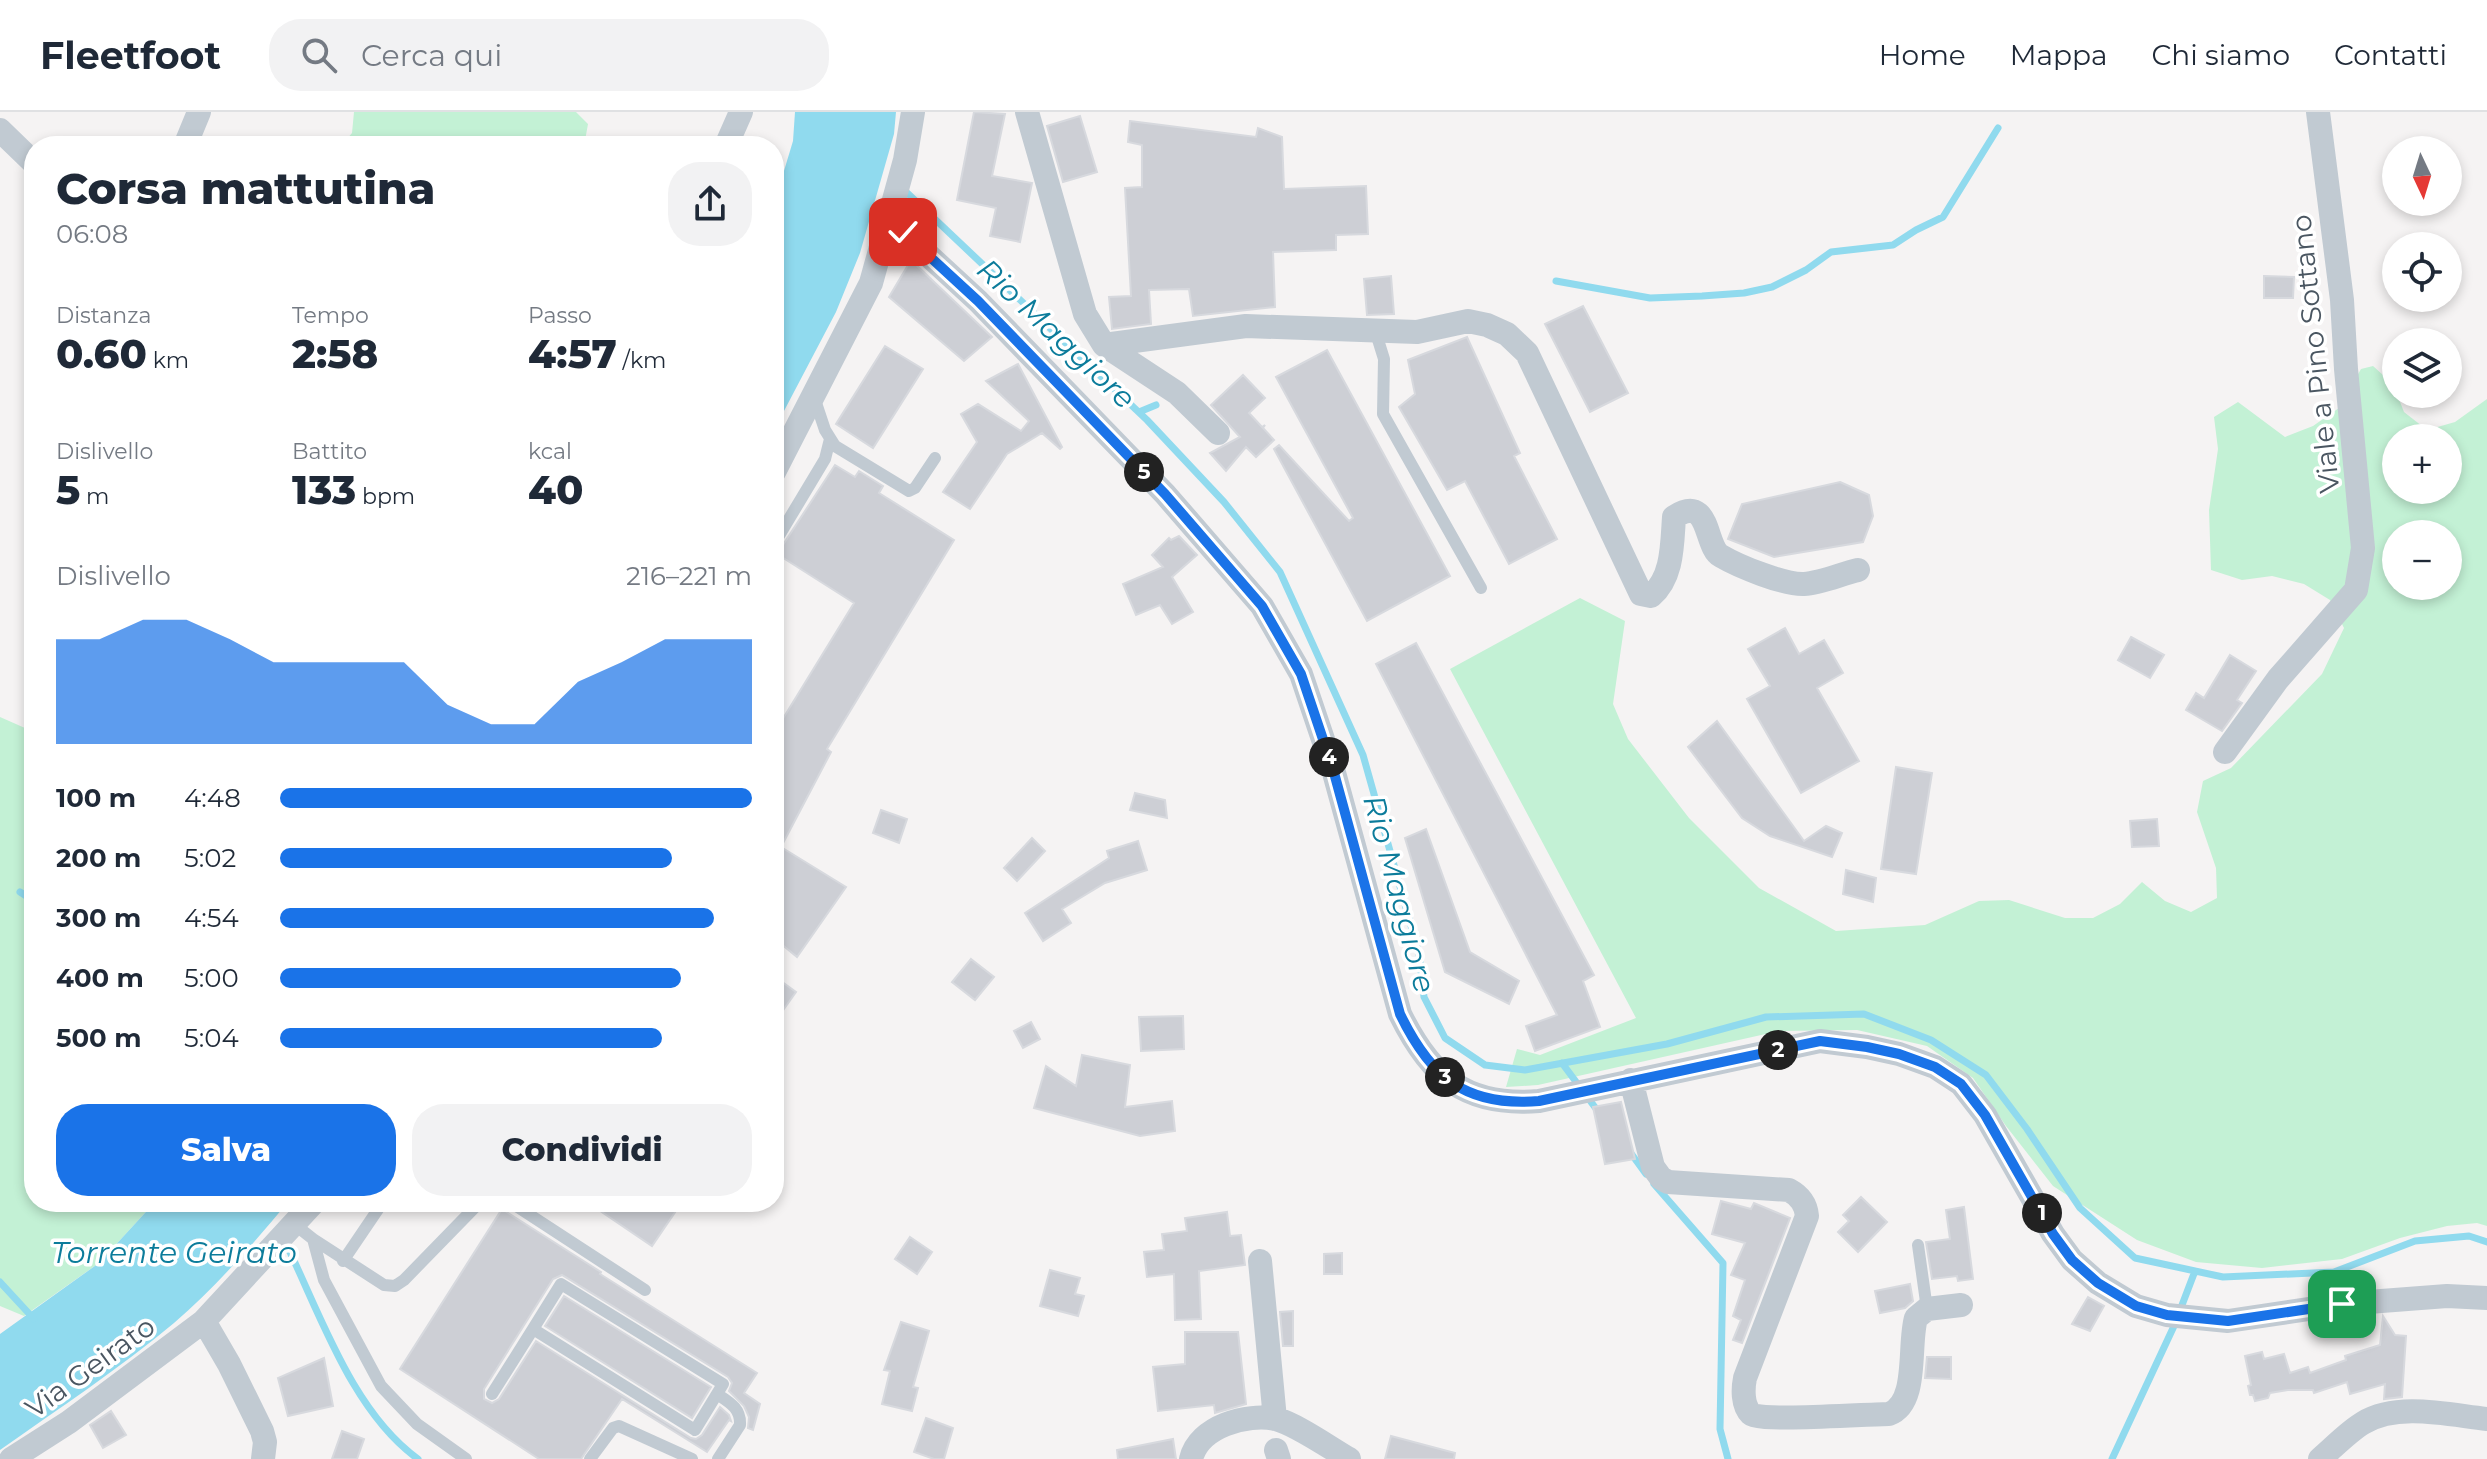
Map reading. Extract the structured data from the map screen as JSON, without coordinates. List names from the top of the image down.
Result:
{
  "streets": {
    "street": ["Viale a Pino Sottano", "Via Geirato"]
  },
  "water": ["Rio Maggiore", "Torrente Geirato"],
  "north": "bottom",
  "page": {
    "header": "Fleetfoot",
    "search": "Cerca qui",
    "nav": [
      "Home",
      "Mappa",
      "Chi siamo",
      "Contatti"
    ],
    "map_buttons": ["+", "−"],
    "heading": ["Corsa mattutina", "06:08"],
    "stats": [
      ["Distanza", "0.60 km"],
      ["Tempo", "2:58"],
      ["Passo", "4:57 /km"],
      ["Dislivello", "5 m"],
      ["Battito", "133 bpm"],
      ["kcal", "40"]
    ],
    "pins": [
      "5",
      "4",
      "2",
      "3",
      "1"
    ],
    "chart": ["Dislivello", "216–221 m"],
    "list": [
      {
        "name": "100 m",
        "note": "4:48"
      },
      {
        "name": "200 m",
        "note": "5:02"
      },
      {
        "name": "300 m",
        "note": "4:54"
      },
      {
        "name": "400 m",
        "note": "5:00"
      },
      {
        "name": "500 m",
        "note": "5:04"
      }
    ],
    "buttons": ["Salva", "Condividi"]
  }
}
